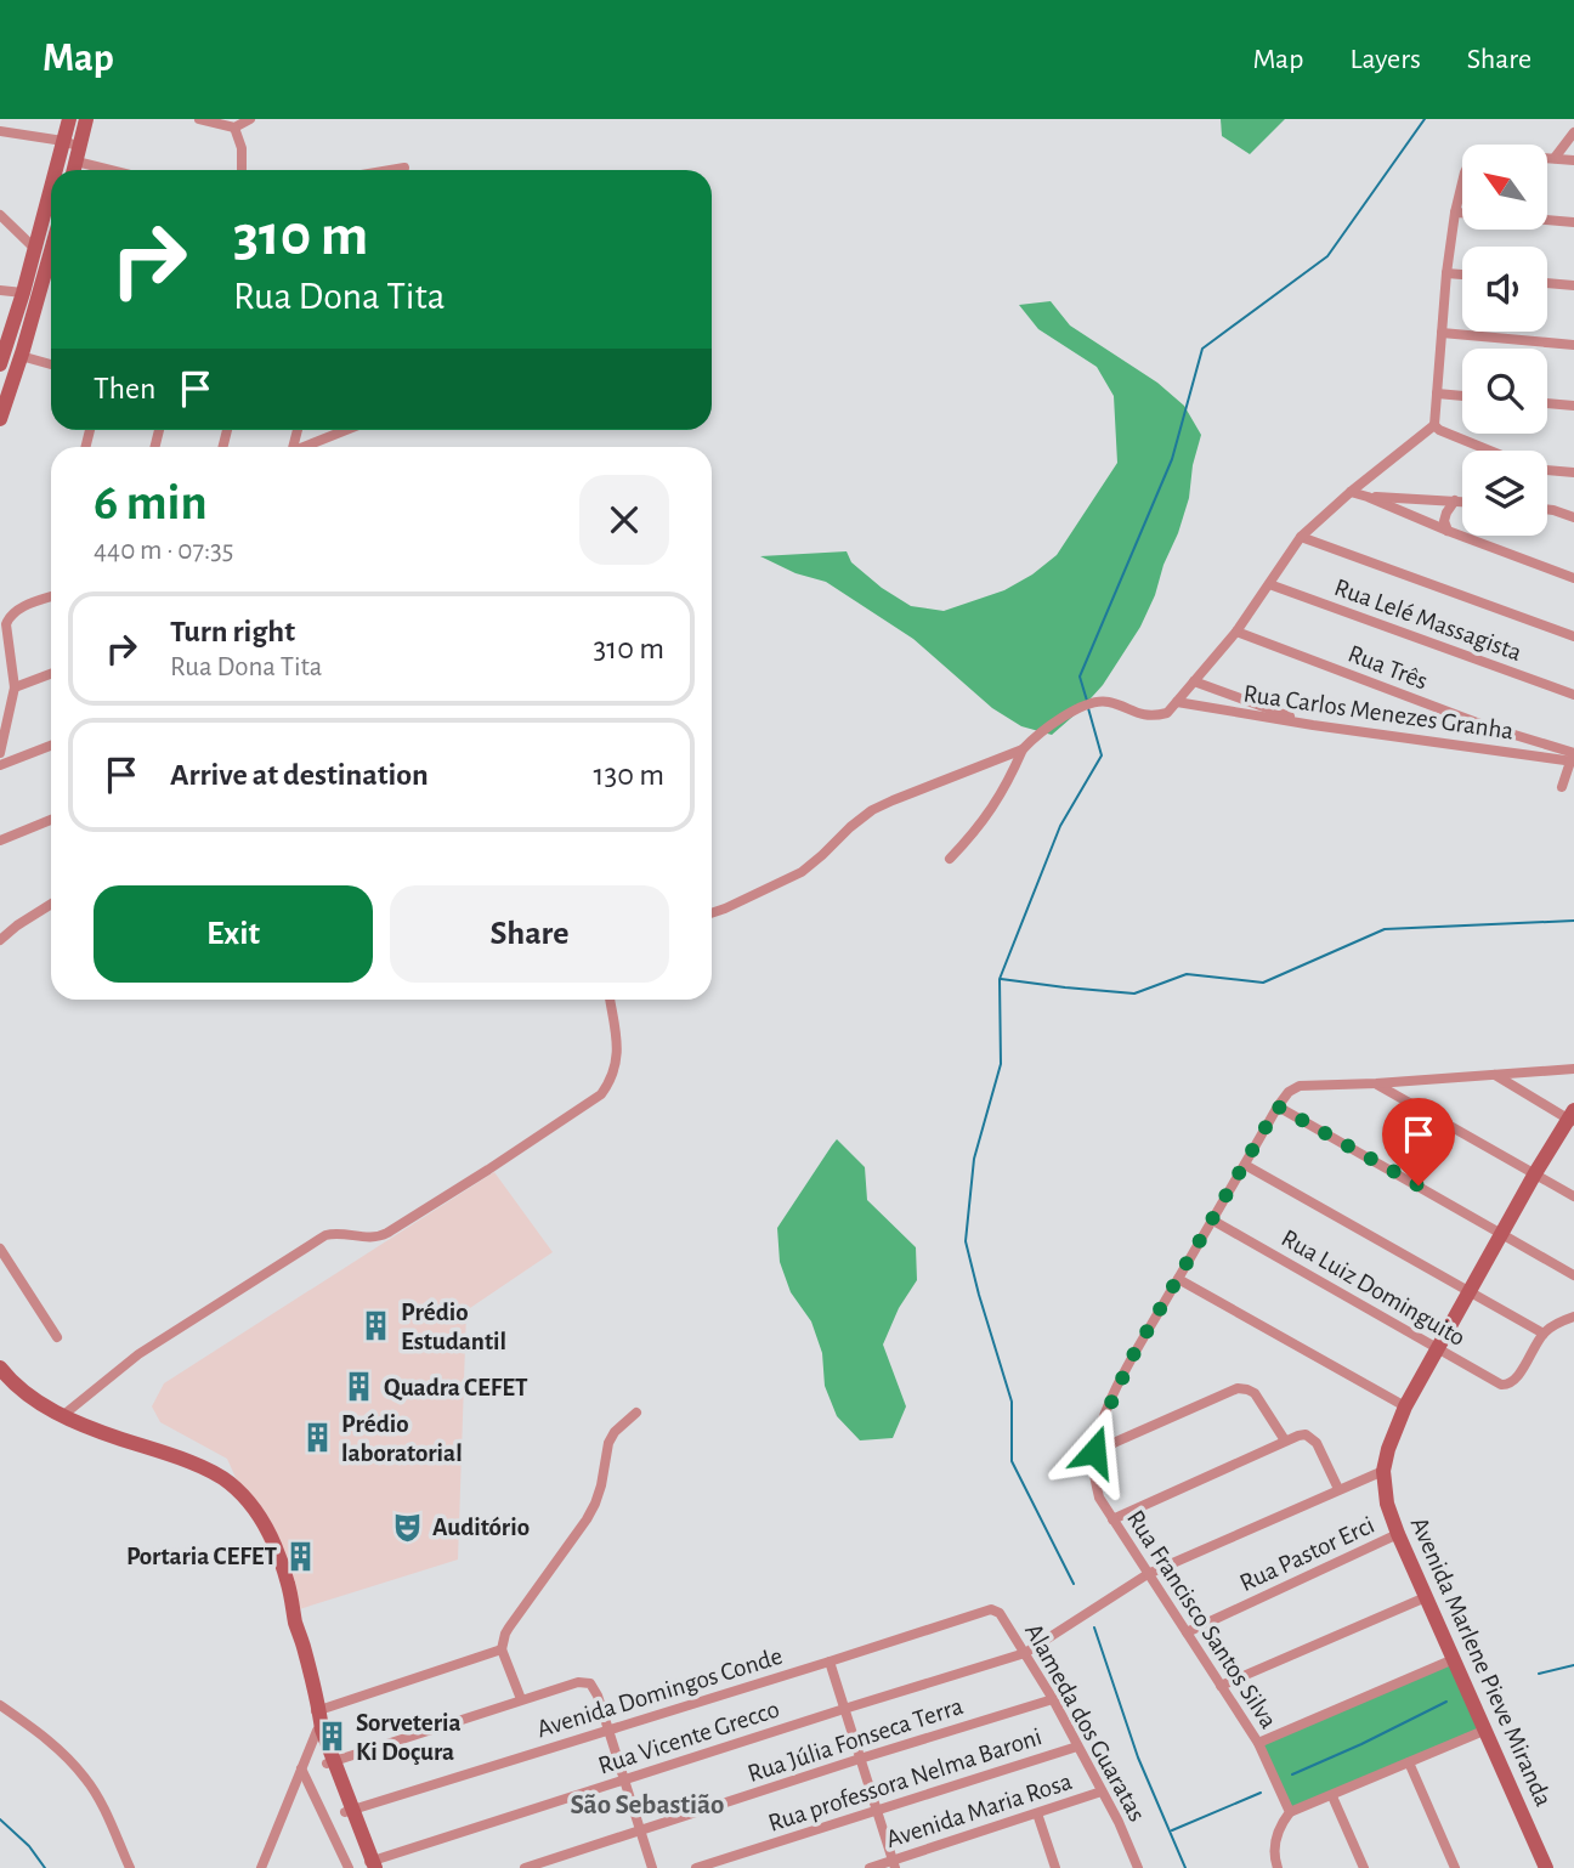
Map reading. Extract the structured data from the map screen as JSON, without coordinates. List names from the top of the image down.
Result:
{
  "streets": {
    "street": [
      "Rua Lelé Massagista",
      "Rua Três",
      "Rua Carlos Menezes Granha",
      "Rua Luiz Dominguito",
      "Rua Pastor Erci",
      "Rua Francisco Santos Silva",
      "Avenida Marlene Pieve Miranda",
      "Avenida Domingos Conde",
      "Alameda dos Guaratas",
      "Rua Vicente Grecco",
      "Rua Júlia Fonseca Terra",
      "Rua professora Nelma Baroni",
      "Avenida Maria Rosa"
    ]
  },
  "crossings": [
    ["Rua Três", "Rua Carlos Menezes Granha"],
    ["Rua Luiz Dominguito", "Rua Francisco Santos Silva"],
    ["Rua Pastor Erci", "Rua Francisco Santos Silva"],
    ["Rua Pastor Erci", "Avenida Marlene Pieve Miranda"],
    ["Rua Francisco Santos Silva", "Rua Vicente Grecco"],
    ["Avenida Marlene Pieve Miranda", "Rua Vicente Grecco"],
    ["Avenida Domingos Conde", "Alameda dos Guaratas"],
    ["Alameda dos Guaratas", "Rua Vicente Grecco"],
    ["Alameda dos Guaratas", "Rua Júlia Fonseca Terra"],
    ["Alameda dos Guaratas", "Rua professora Nelma Baroni"],
    ["Alameda dos Guaratas", "Avenida Maria Rosa"]
  ],
  "districts": ["São Sebastião"],
  "places": {
    "building": [
      "Prédio Estudantil",
      "Quadra CEFET",
      "Prédio laboratorial",
      "Portaria CEFET",
      "Sorveteria Ki Doçura"
    ],
    "theatre": ["Auditório"]
  },
  "north": "top left",
  "page": {
    "header": "Map",
    "nav": ["Map", "Layers", "Share"],
    "turn": ["310 m", "Rua Dona Tita"],
    "then": "Then",
    "heading": ["6 min", "440 m · 07:35"],
    "list": [
      {
        "name": "Turn right",
        "note": "Rua Dona Tita",
        "value": "310 m"
      },
      {
        "name": "Arrive at destination",
        "value": "130 m"
      }
    ],
    "buttons": ["Exit", "Share"]
  }
}
